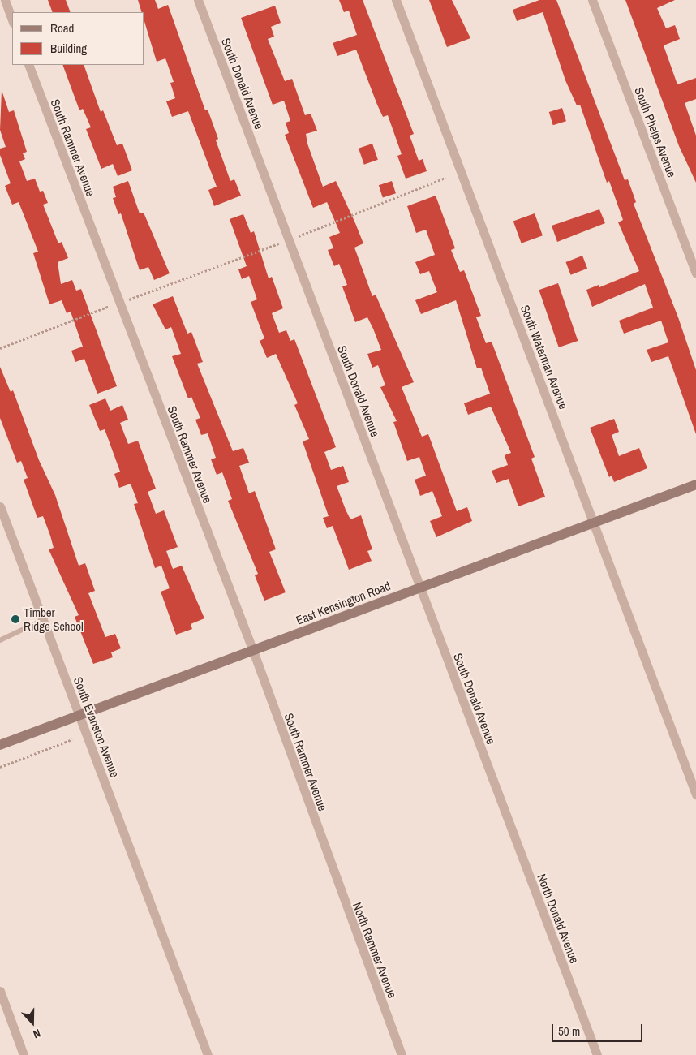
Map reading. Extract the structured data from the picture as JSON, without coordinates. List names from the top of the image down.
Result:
{
  "streets": {
    "main road": ["East Kensington Road"],
    "street": [
      "South Donald Avenue",
      "South Phelps Avenue",
      "South Rammer Avenue",
      "South Waterman Avenue",
      "South Evanston Avenue",
      "North Donald Avenue",
      "North Rammer Avenue"
    ]
  },
  "crossings": [
    ["South Donald Avenue", "East Kensington Road"],
    ["South Donald Avenue", "North Donald Avenue"],
    ["South Rammer Avenue", "East Kensington Road"],
    ["South Rammer Avenue", "North Rammer Avenue"],
    ["South Waterman Avenue", "East Kensington Road"],
    ["East Kensington Road", "South Evanston Avenue"]
  ],
  "places": ["Timber Ridge School"],
  "legend": ["Road", "Building"],
  "scale_bar": "50 m",
  "north": "bottom"
}
